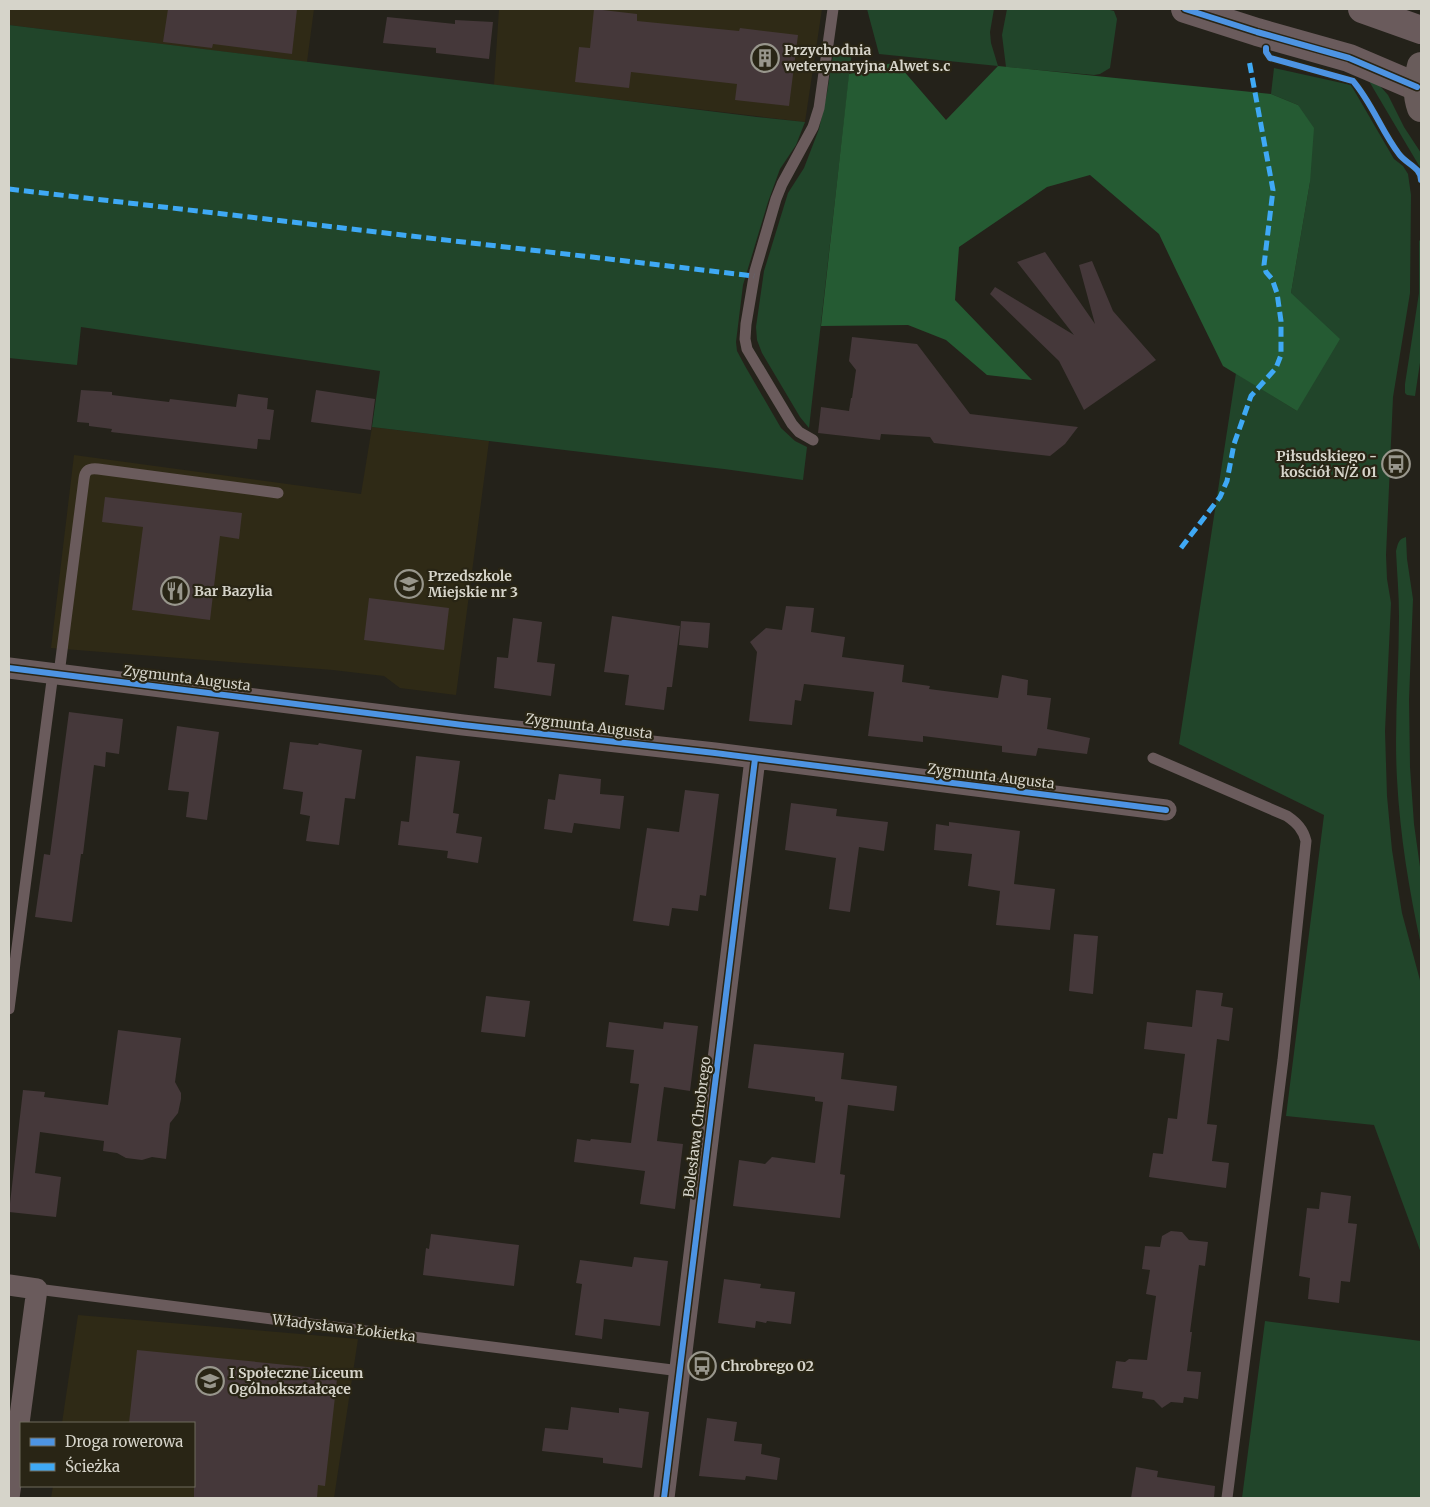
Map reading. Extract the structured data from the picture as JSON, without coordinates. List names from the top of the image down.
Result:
{
  "streets": {
    "street": ["Zygmunta Augusta", "Bolesława Chrobrego", "Władysława Łokietka"]
  },
  "crossings": [
    ["Zygmunta Augusta", "Bolesława Chrobrego"],
    ["Bolesława Chrobrego", "Władysława Łokietka"]
  ],
  "places": {
    "building": ["Przychodnia weterynaryjna Alwet s.c"],
    "bus stop": ["Piłsudskiego - kościół N/Ż 01", "Chrobrego 02"],
    "school or university": ["Przedszkole Miejskie nr 3", "I Społeczne Liceum Ogólnokształcące"],
    "restaurant": ["Bar Bazylia"]
  },
  "legend": ["Droga rowerowa", "Ścieżka"]
}
